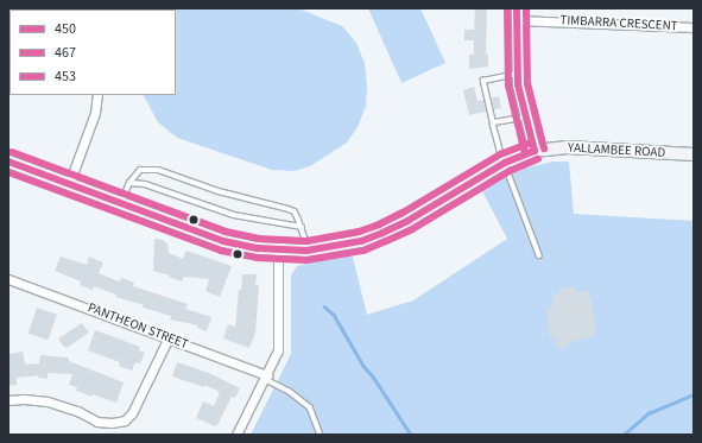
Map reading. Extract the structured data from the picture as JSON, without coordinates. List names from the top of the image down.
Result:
{
  "streets": {
    "main road": ["YALLAMBEE ROAD"],
    "street": ["TIMBARRA CRESCENT", "PANTHEON STREET"]
  },
  "lines": ["transit line 450", "transit line 467", "transit line 453"],
  "legend": ["450", "467", "453"]
}
